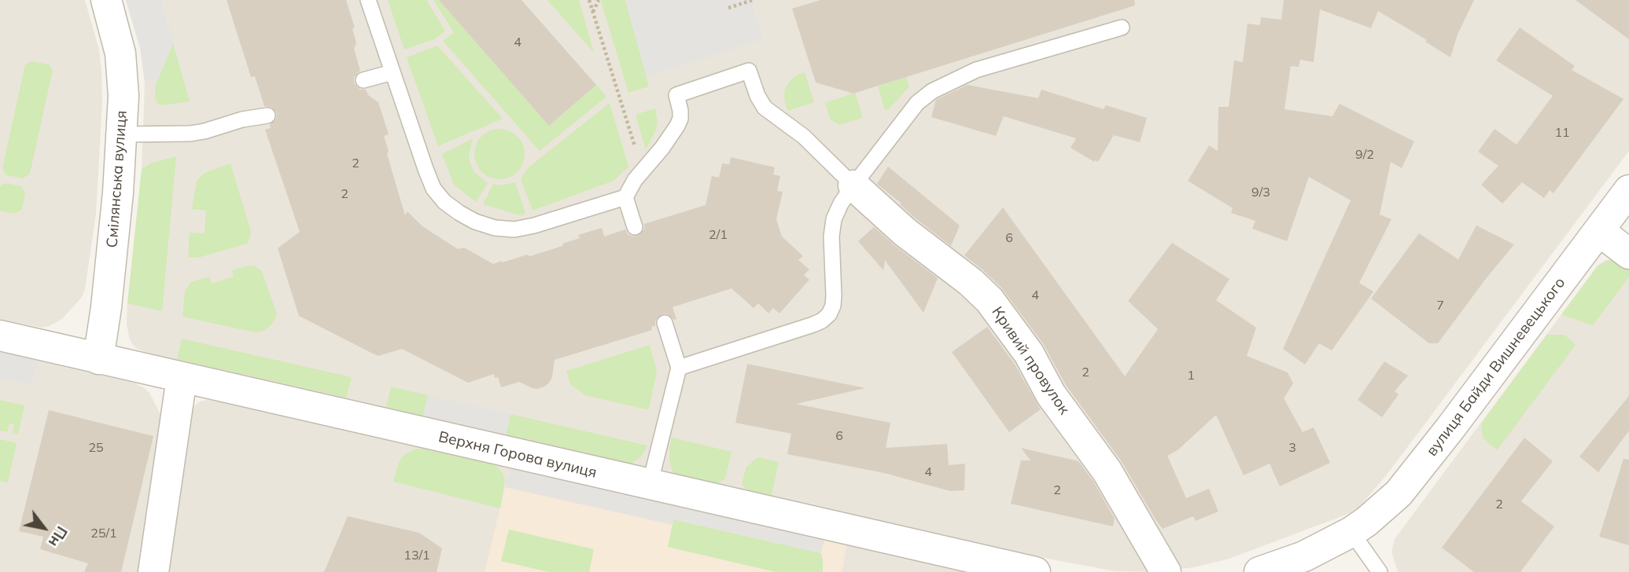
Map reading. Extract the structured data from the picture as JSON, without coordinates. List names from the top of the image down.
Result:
{
  "streets": {
    "street": [
      "Смілянська вулиця",
      "Кривий провулок",
      "вулиця Байди Вишневецького",
      "Верхня Горова вулиця"
    ]
  },
  "crossings": [
    ["Смілянська вулиця", "Верхня Горова вулиця"]
  ],
  "house_numbers": [
    "4",
    "11",
    "9/2",
    "2",
    "9/3",
    "2",
    "2/1",
    "6",
    "4",
    "7",
    "2",
    "1",
    "6",
    "25",
    "3",
    "4",
    "2",
    "2",
    "25/1",
    "13/1"
  ],
  "north": "bottom right"
}
